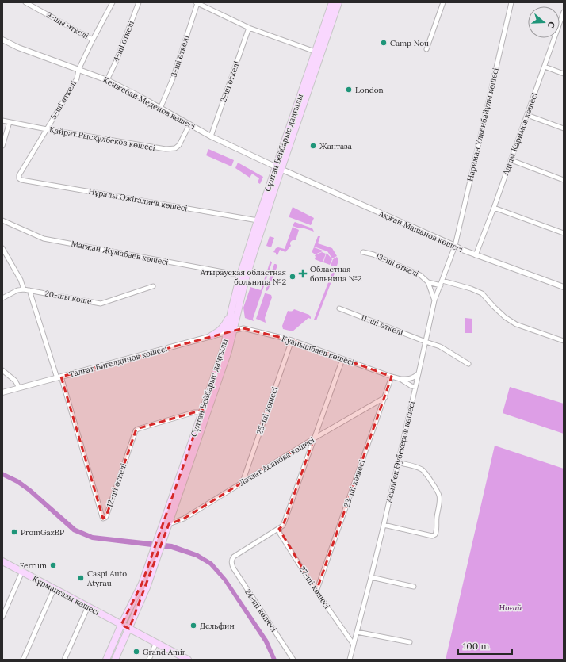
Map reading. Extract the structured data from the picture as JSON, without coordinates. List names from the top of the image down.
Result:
{
  "streets": {
    "main road": ["Сұлтан Бейбарыс даңғылы", "Құрманғазы көшесі"],
    "street": [
      "9-шы өткелі",
      "4-ші өткелі",
      "3-ші өткелі",
      "2-ші өткелі",
      "5-ші өткелі",
      "Кенжебай Меденов көшесі",
      "Нариман Үлкенбайұлы көшесі",
      "Адгам Каримов көшесі",
      "Қайрат Рысқұлбеков көшесі",
      "Нұралы Әжiгалиев көшесi",
      "Ақжан Машанов көшесі",
      "Мағжан Жұмабаев көшесі",
      "13-ші өткелі",
      "20-шы көше",
      "11-ші өткелі",
      "Қуанышбаев көшесі",
      "Талғат Бигелдинов көшесі",
      "25-ші көшесі",
      "Асылбек Әубекеров көшесі",
      "Ләззат Асанова көшесі",
      "23-ші көшесі",
      "12-ші өткелі",
      "27-ші көшесі",
      "24-ші көшесі"
    ]
  },
  "crossings": [
    ["9-шы өткелі", "5-ші өткелі"],
    ["4-ші өткелі", "Кенжебай Меденов көшесі"],
    ["3-ші өткелі", "Кенжебай Меденов көшесі"],
    ["2-ші өткелі", "Кенжебай Меденов көшесі"],
    ["5-ші өткелі", "Кенжебай Меденов көшесі"],
    ["5-ші өткелі", "Қайрат Рысқұлбеков көшесі"],
    ["5-ші өткелі", "Нұралы Әжiгалиев көшесi"],
    ["Кенжебай Меденов көшесі", "Қайрат Рысқұлбеков көшесі"],
    ["Кенжебай Меденов көшесі", "Сұлтан Бейбарыс даңғылы"],
    ["Кенжебай Меденов көшесі", "Ақжан Машанов көшесі"],
    ["Нариман Үлкенбайұлы көшесі", "Ақжан Машанов көшесі"],
    ["Нариман Үлкенбайұлы көшесі", "Асылбек Әубекеров көшесі"],
    ["Адгам Каримов көшесі", "Ақжан Машанов көшесі"],
    ["Сұлтан Бейбарыс даңғылы", "Нұралы Әжiгалиев көшесi"],
    ["Сұлтан Бейбарыс даңғылы", "Ақжан Машанов көшесі"],
    ["Сұлтан Бейбарыс даңғылы", "Мағжан Жұмабаев көшесі"],
    ["Сұлтан Бейбарыс даңғылы", "Қуанышбаев көшесі"],
    ["Сұлтан Бейбарыс даңғылы", "Талғат Бигелдинов көшесі"],
    ["Сұлтан Бейбарыс даңғылы", "Ләззат Асанова көшесі"],
    ["Сұлтан Бейбарыс даңғылы", "12-ші өткелі"],
    ["Сұлтан Бейбарыс даңғылы", "Құрманғазы көшесі"],
    ["Ақжан Машанов көшесі", "Асылбек Әубекеров көшесі"],
    ["11-ші өткелі", "Асылбек Әубекеров көшесі"],
    ["Қуанышбаев көшесі", "Талғат Бигелдинов көшесі"],
    ["Қуанышбаев көшесі", "25-ші көшесі"],
    ["Қуанышбаев көшесі", "Асылбек Әубекеров көшесі"],
    ["Қуанышбаев көшесі", "23-ші көшесі"],
    ["Талғат Бигелдинов көшесі", "12-ші өткелі"],
    ["25-ші көшесі", "Ләззат Асанова көшесі"],
    ["Асылбек Әубекеров көшесі", "27-ші көшесі"],
    ["Ләззат Асанова көшесі", "23-ші көшесі"],
    ["23-ші көшесі", "27-ші көшесі"],
    ["27-ші көшесі", "24-ші көшесі"]
  ],
  "parks": ["Ноғай"],
  "places": {
    "other": [
      "Camp Nou",
      "London",
      "Жантаза",
      "Атырауская областная больница №2",
      "PromGazBP",
      "Ferrum",
      "Caspi Auto Atyrau",
      "Дельфин",
      "Grand Amir"
    ],
    "health": ["Областная больница №2"]
  },
  "scale_bar": "100 m",
  "north": "right"
}
